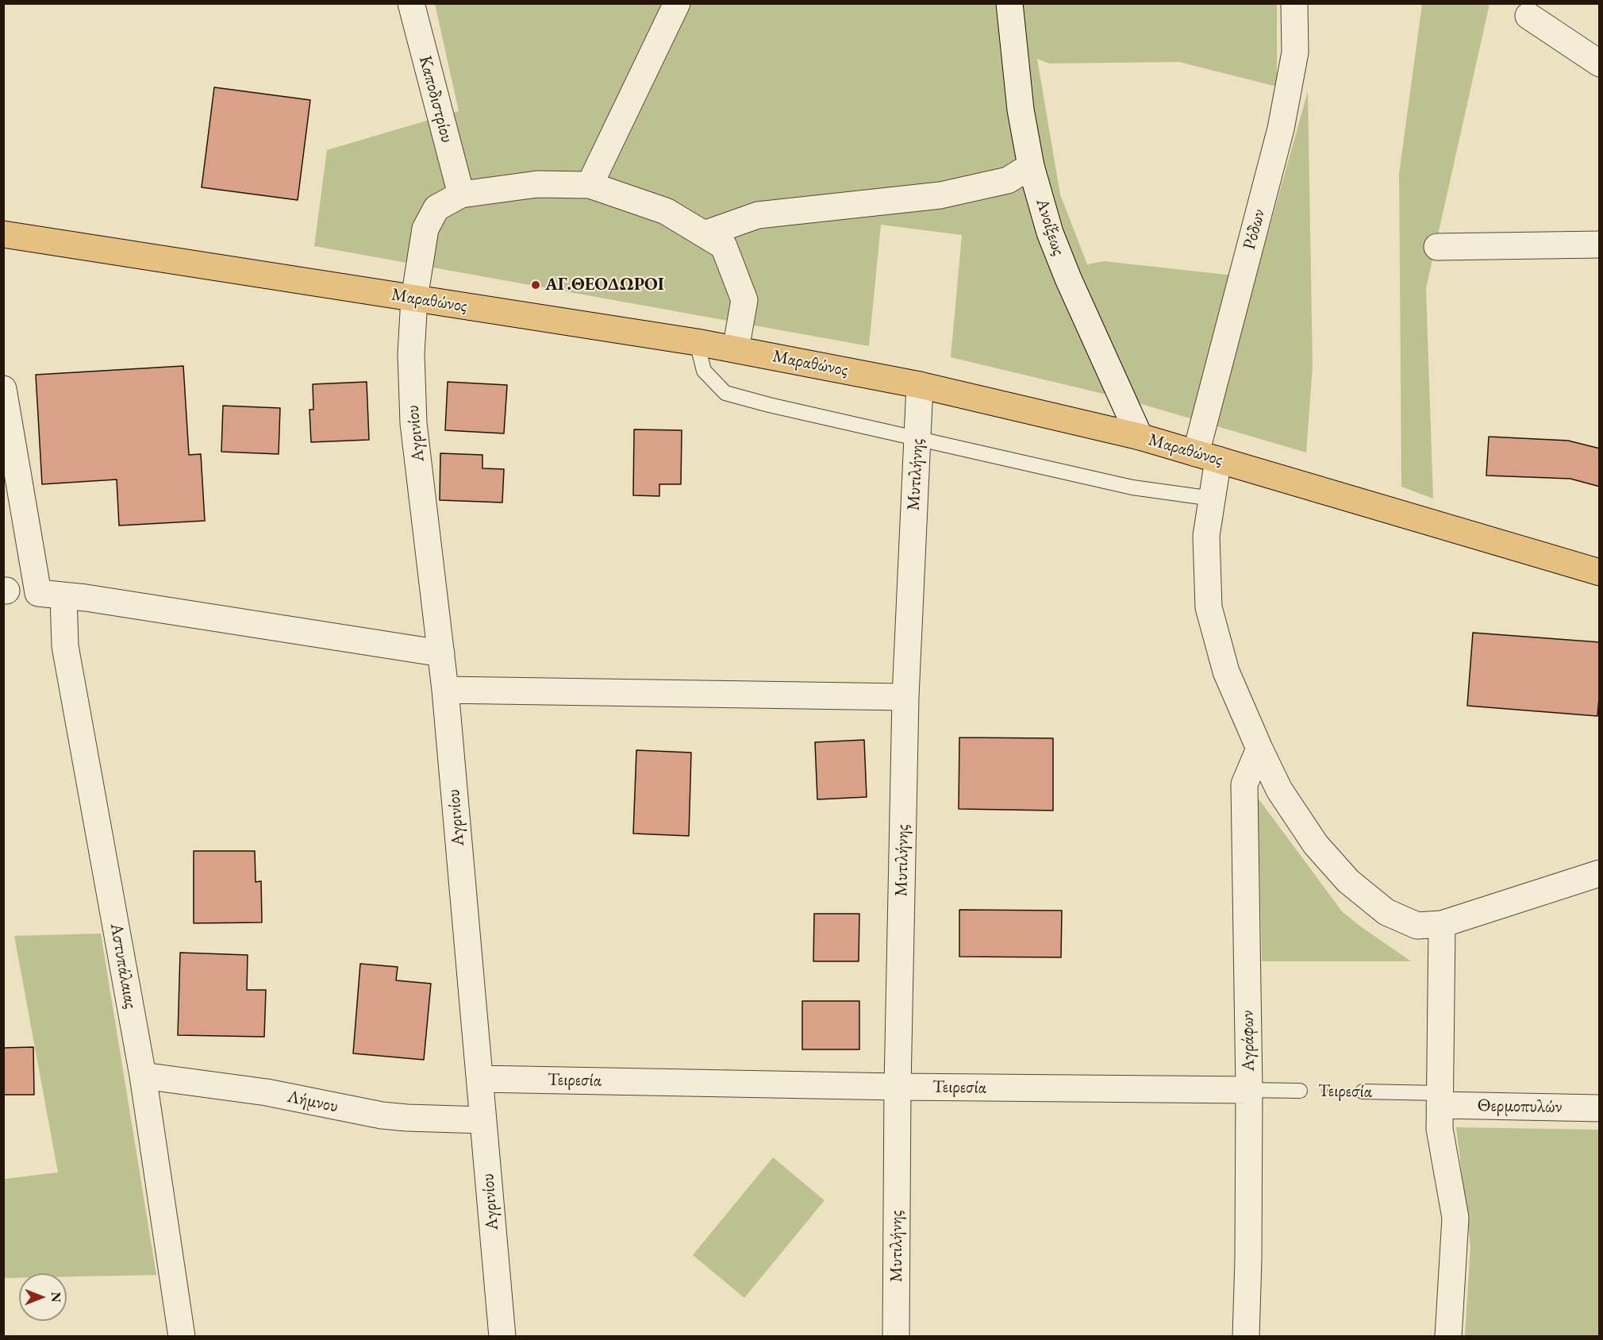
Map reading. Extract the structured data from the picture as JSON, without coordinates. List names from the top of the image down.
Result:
{
  "streets": {
    "main road": ["Μαραθώνος"],
    "street": [
      "Καποδιστρίου",
      "Ανοίξεως",
      "Ρόδων",
      "Αγρινίου",
      "Μυτιλήνης",
      "Αστυπάλαιας",
      "Αγράφων",
      "Τειρεσία",
      "Λήμνου",
      "Θερμοπυλών"
    ]
  },
  "crossings": [
    ["Καποδιστρίου", "Αγρινίου"],
    ["Ανοίξεως", "Μαραθώνος"],
    ["Ρόδων", "Μαραθώνος"],
    ["Ρόδων", "Αγράφων"],
    ["Μαραθώνος", "Αγρινίου"],
    ["Μαραθώνος", "Μυτιλήνης"],
    ["Αγρινίου", "Τειρεσία"],
    ["Αγρινίου", "Λήμνου"],
    ["Μυτιλήνης", "Τειρεσία"],
    ["Αστυπάλαιας", "Λήμνου"],
    ["Αγράφων", "Τειρεσία"],
    ["Τειρεσία", "Θερμοπυλών"]
  ],
  "places": ["ΑΓ.ΘΕΟΔΩΡΟΙ"],
  "north": "right"
}
